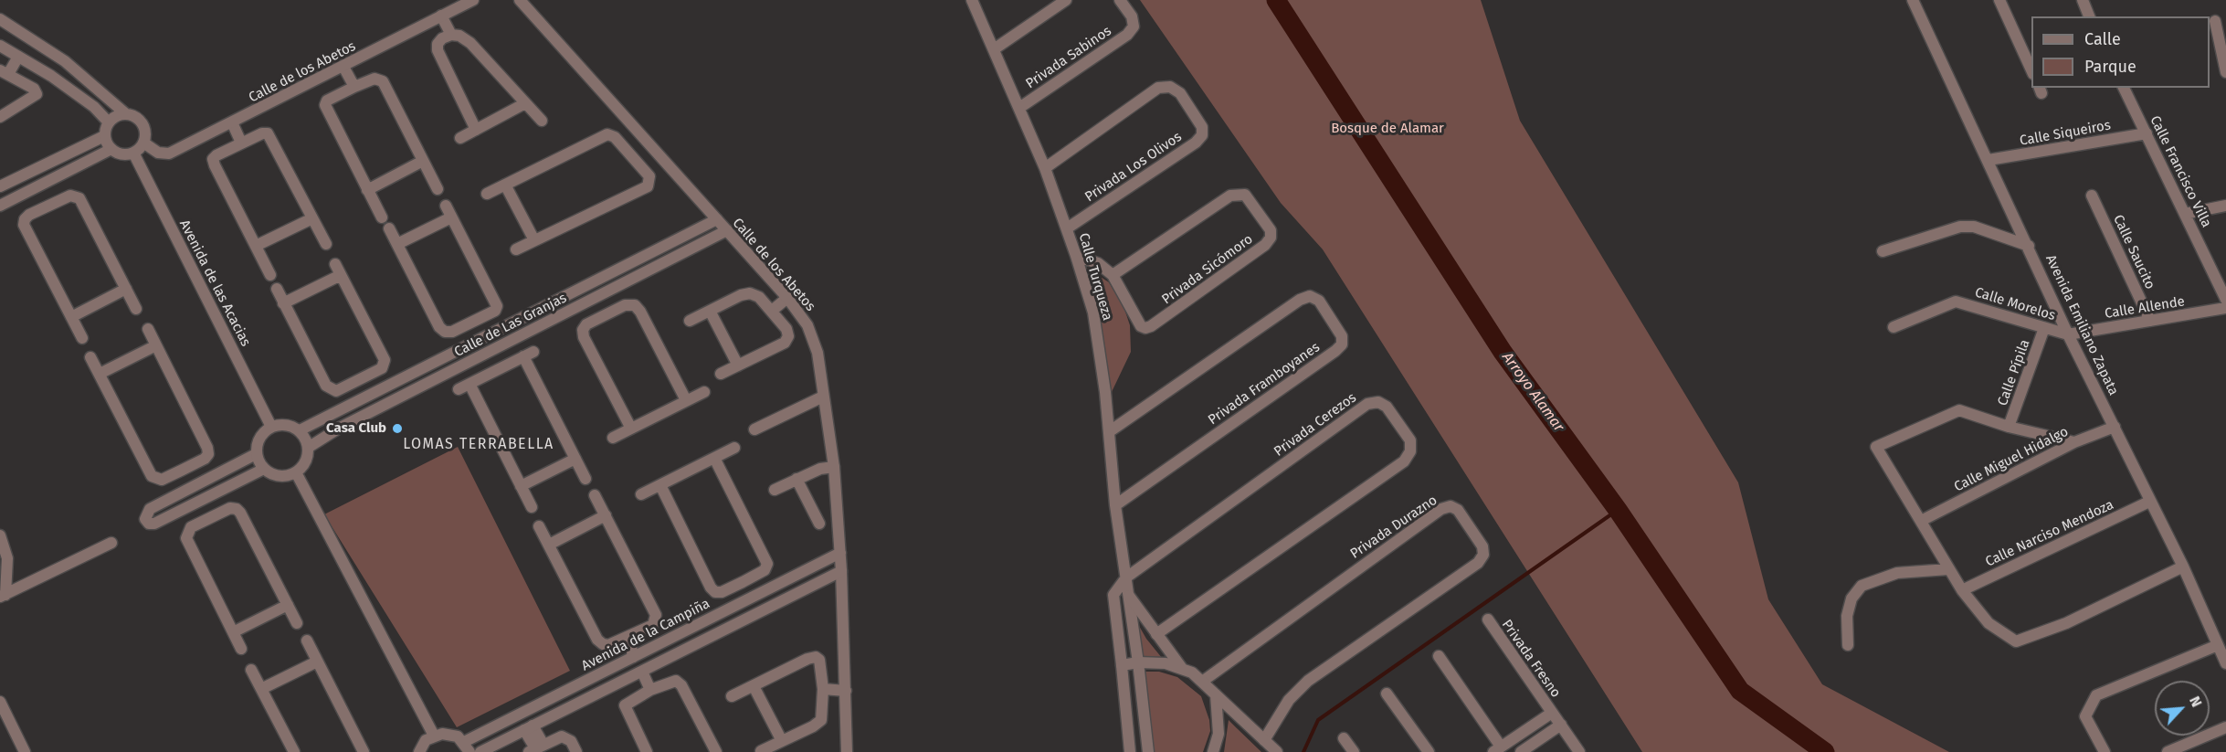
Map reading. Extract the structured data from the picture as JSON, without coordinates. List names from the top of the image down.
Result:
{
  "streets": {
    "street": [
      "Privada Sabinos",
      "Calle de los Abetos",
      "Calle Siqueiros",
      "Privada Los Olivos",
      "Calle Francisco Villa",
      "Calle Saucito",
      "Privada Sicómoro",
      "Calle Turqueza",
      "Avenida de las Acacias",
      "Calle Morelos",
      "Calle Allende",
      "Calle de Las Granjas",
      "Avenida Emiliano Zapata",
      "Calle Pípila",
      "Privada Framboyanes",
      "Privada Cerezos",
      "Calle Miguel Hidalgo",
      "Privada Durazno",
      "Calle Narciso Mendoza",
      "Avenida de la Campiña",
      "Privada Fresno"
    ]
  },
  "crossings": [
    ["Privada Sabinos", "Calle Turqueza"],
    ["Calle de los Abetos", "Avenida de las Acacias"],
    ["Calle de los Abetos", "Calle de Las Granjas"],
    ["Calle de los Abetos", "Avenida de la Campiña"],
    ["Calle Siqueiros", "Calle Francisco Villa"],
    ["Calle Siqueiros", "Avenida Emiliano Zapata"],
    ["Privada Los Olivos", "Calle Turqueza"],
    ["Calle Saucito", "Calle Allende"],
    ["Privada Sicómoro", "Calle Turqueza"],
    ["Calle Turqueza", "Privada Framboyanes"],
    ["Calle Turqueza", "Privada Cerezos"],
    ["Avenida de las Acacias", "Calle de Las Granjas"],
    ["Calle Morelos", "Calle Allende"],
    ["Calle Morelos", "Avenida Emiliano Zapata"],
    ["Calle Morelos", "Calle Pípila"],
    ["Calle Allende", "Avenida Emiliano Zapata"],
    ["Avenida Emiliano Zapata", "Calle Miguel Hidalgo"],
    ["Avenida Emiliano Zapata", "Calle Narciso Mendoza"]
  ],
  "districts": ["LOMAS TERRABELLA"],
  "water": ["Arroyo Alamar"],
  "parks": ["Bosque de Alamar"],
  "places": ["Casa Club"],
  "legend": ["Calle", "Parque"],
  "north": "top right"
}
